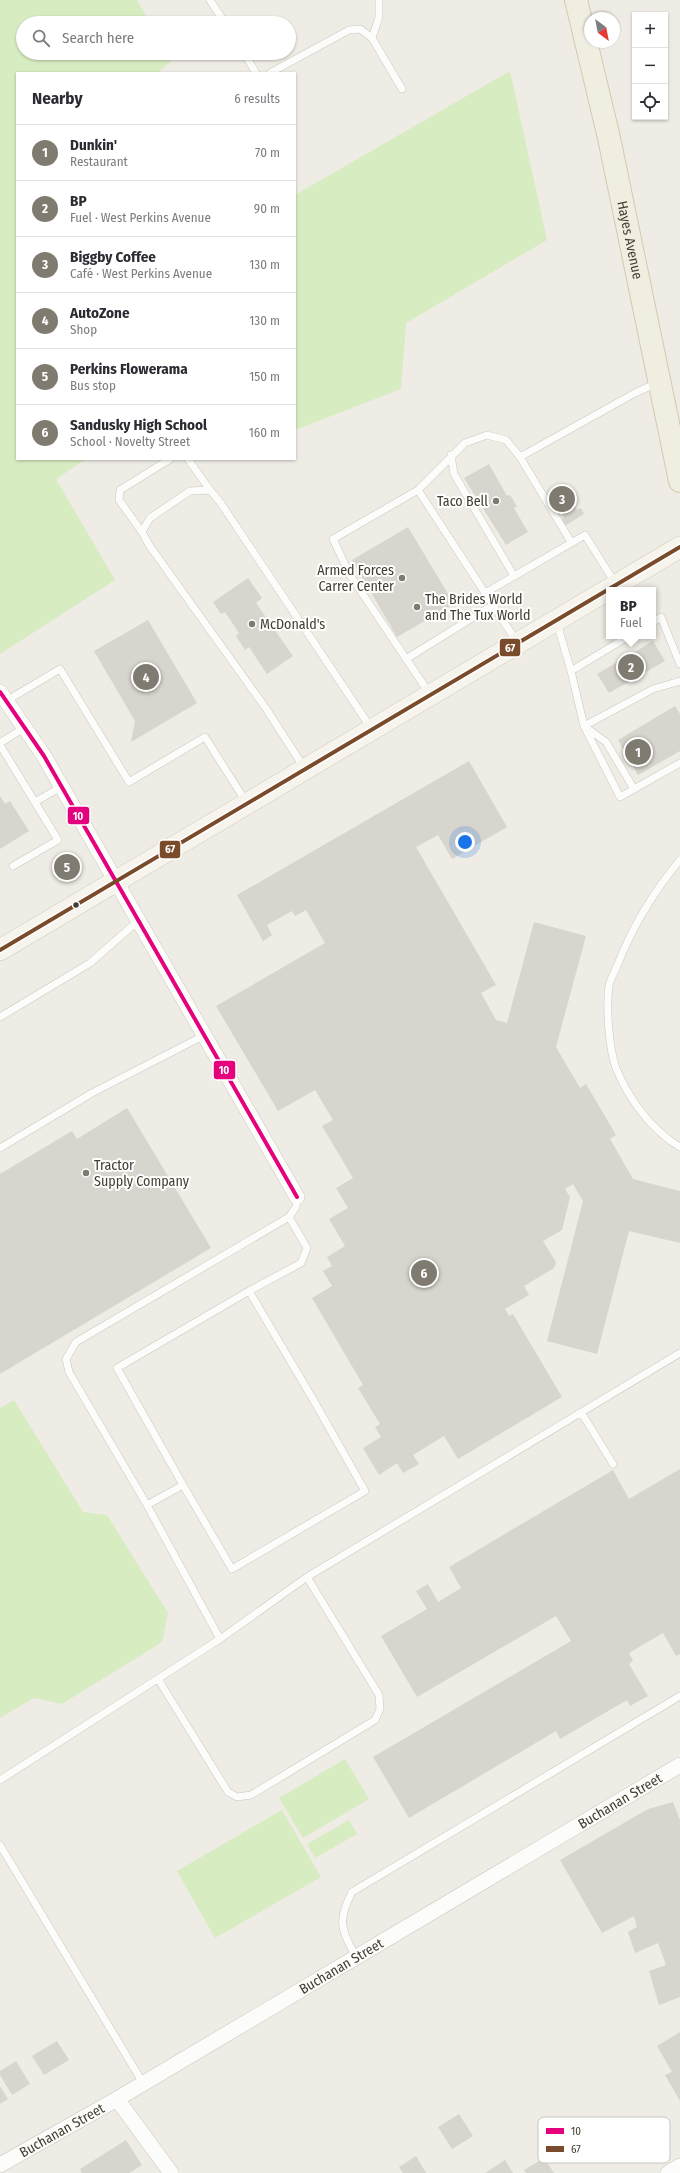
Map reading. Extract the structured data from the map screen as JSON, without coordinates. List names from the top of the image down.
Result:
{
  "streets": {
    "main road": ["Hayes Avenue"],
    "street": ["Buchanan Street"]
  },
  "places": [
    "Taco Bell",
    "Armed Forces Carrer Center",
    "The Brides World and The Tux World",
    "McDonald's",
    "Tractor Supply Company"
  ],
  "lines": ["transit line 67", "transit line 10"],
  "legend": ["10", "67"],
  "north": "bottom right",
  "page": {
    "map_buttons": ["+", "−"],
    "search": "Search here",
    "heading": ["Nearby", "6 results"],
    "list": [
      {
        "mark": "1",
        "name": "Dunkin'",
        "note": "Restaurant",
        "value": "70 m"
      },
      {
        "mark": "2",
        "name": "BP",
        "note": "Fuel · West Perkins Avenue",
        "value": "90 m"
      },
      {
        "mark": "3",
        "name": "Biggby Coffee",
        "note": "Café · West Perkins Avenue",
        "value": "130 m"
      },
      {
        "mark": "4",
        "name": "AutoZone",
        "note": "Shop",
        "value": "130 m"
      },
      {
        "mark": "5",
        "name": "Perkins Flowerama",
        "note": "Bus stop",
        "value": "150 m"
      },
      {
        "mark": "6",
        "name": "Sandusky High School",
        "note": "School · Novelty Street",
        "value": "160 m"
      }
    ],
    "pins": [
      "3",
      "2",
      "4",
      "1",
      "5",
      "6"
    ],
    "popup": ["BP", "Fuel"]
  }
}
